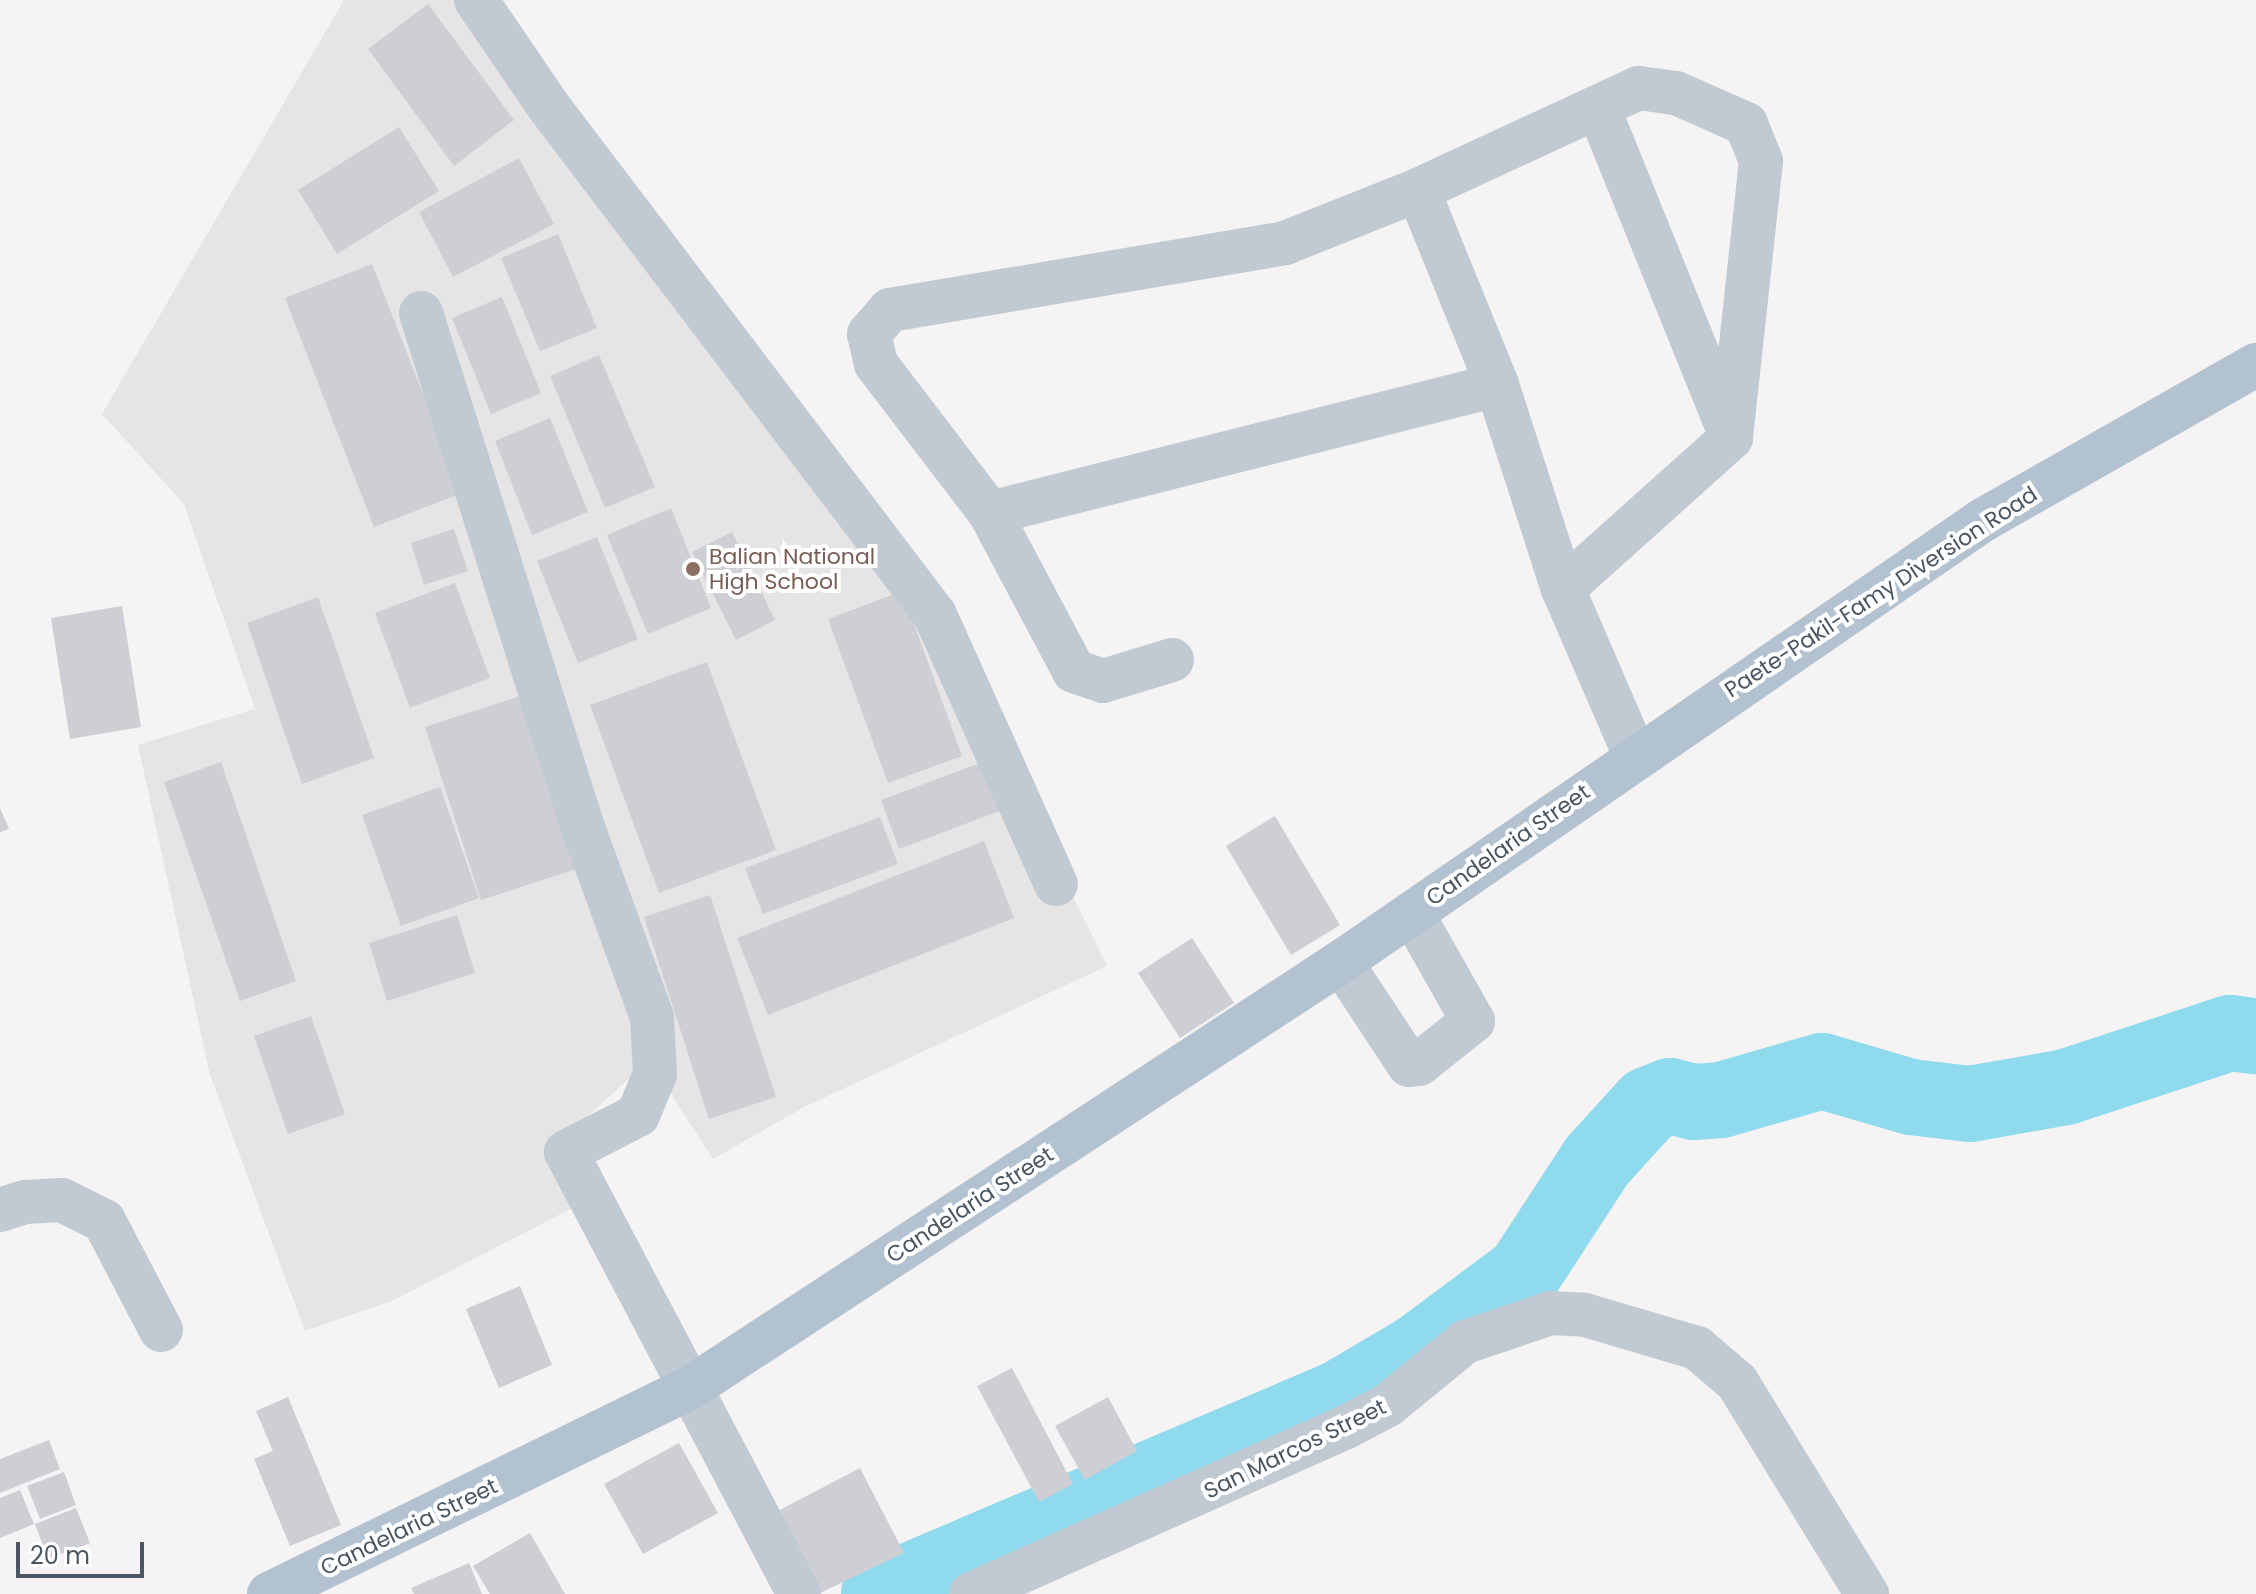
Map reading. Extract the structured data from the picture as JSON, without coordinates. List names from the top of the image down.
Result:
{
  "streets": {
    "main road": ["Paete-Pakil-Famy Diversion Road", "Candelaria Street"],
    "street": ["San Marcos Street"]
  },
  "crossings": [
    ["Paete-Pakil-Famy Diversion Road", "Candelaria Street"]
  ],
  "places": ["Balian National High School"],
  "scale_bar": "20 m"
}
